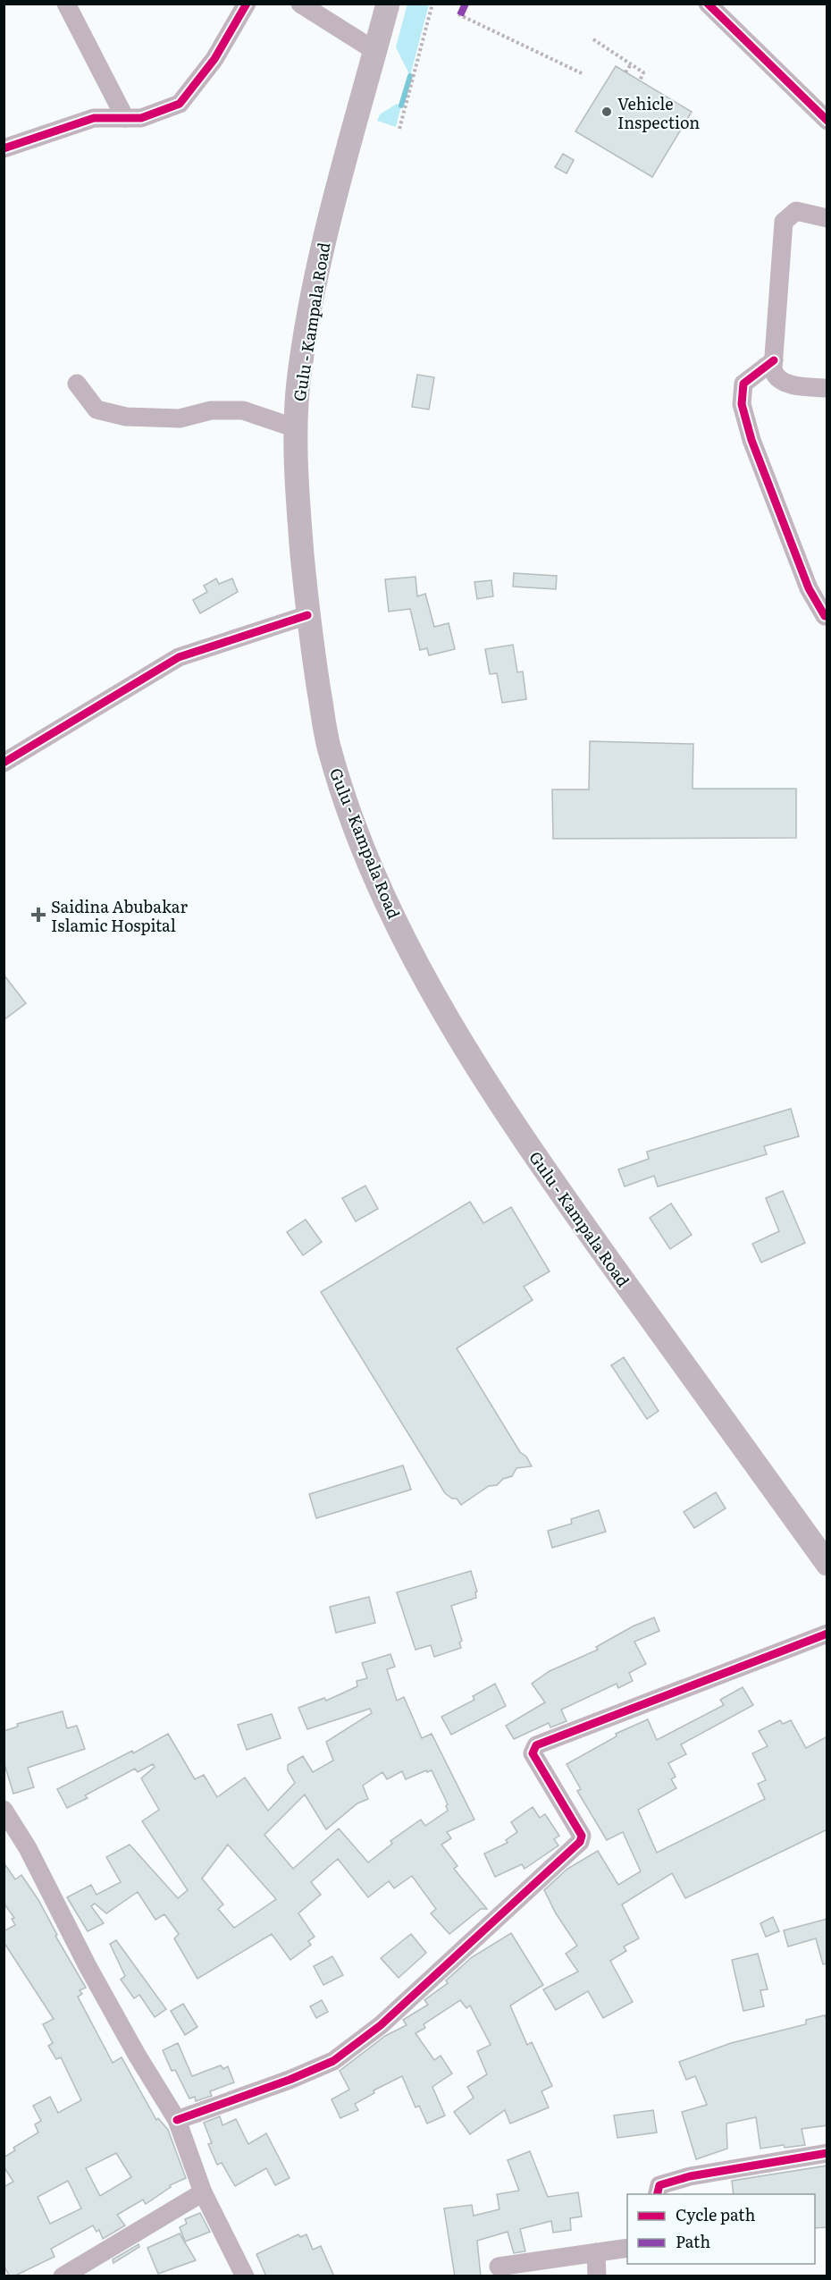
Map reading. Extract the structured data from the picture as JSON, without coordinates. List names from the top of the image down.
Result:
{
  "streets": {
    "main road": ["Gulu - Kampala Road"]
  },
  "places": {
    "other": ["Vehicle Inspection"],
    "health": ["Saidina Abubakar Islamic Hospital"]
  },
  "legend": ["Cycle path", "Path"]
}
